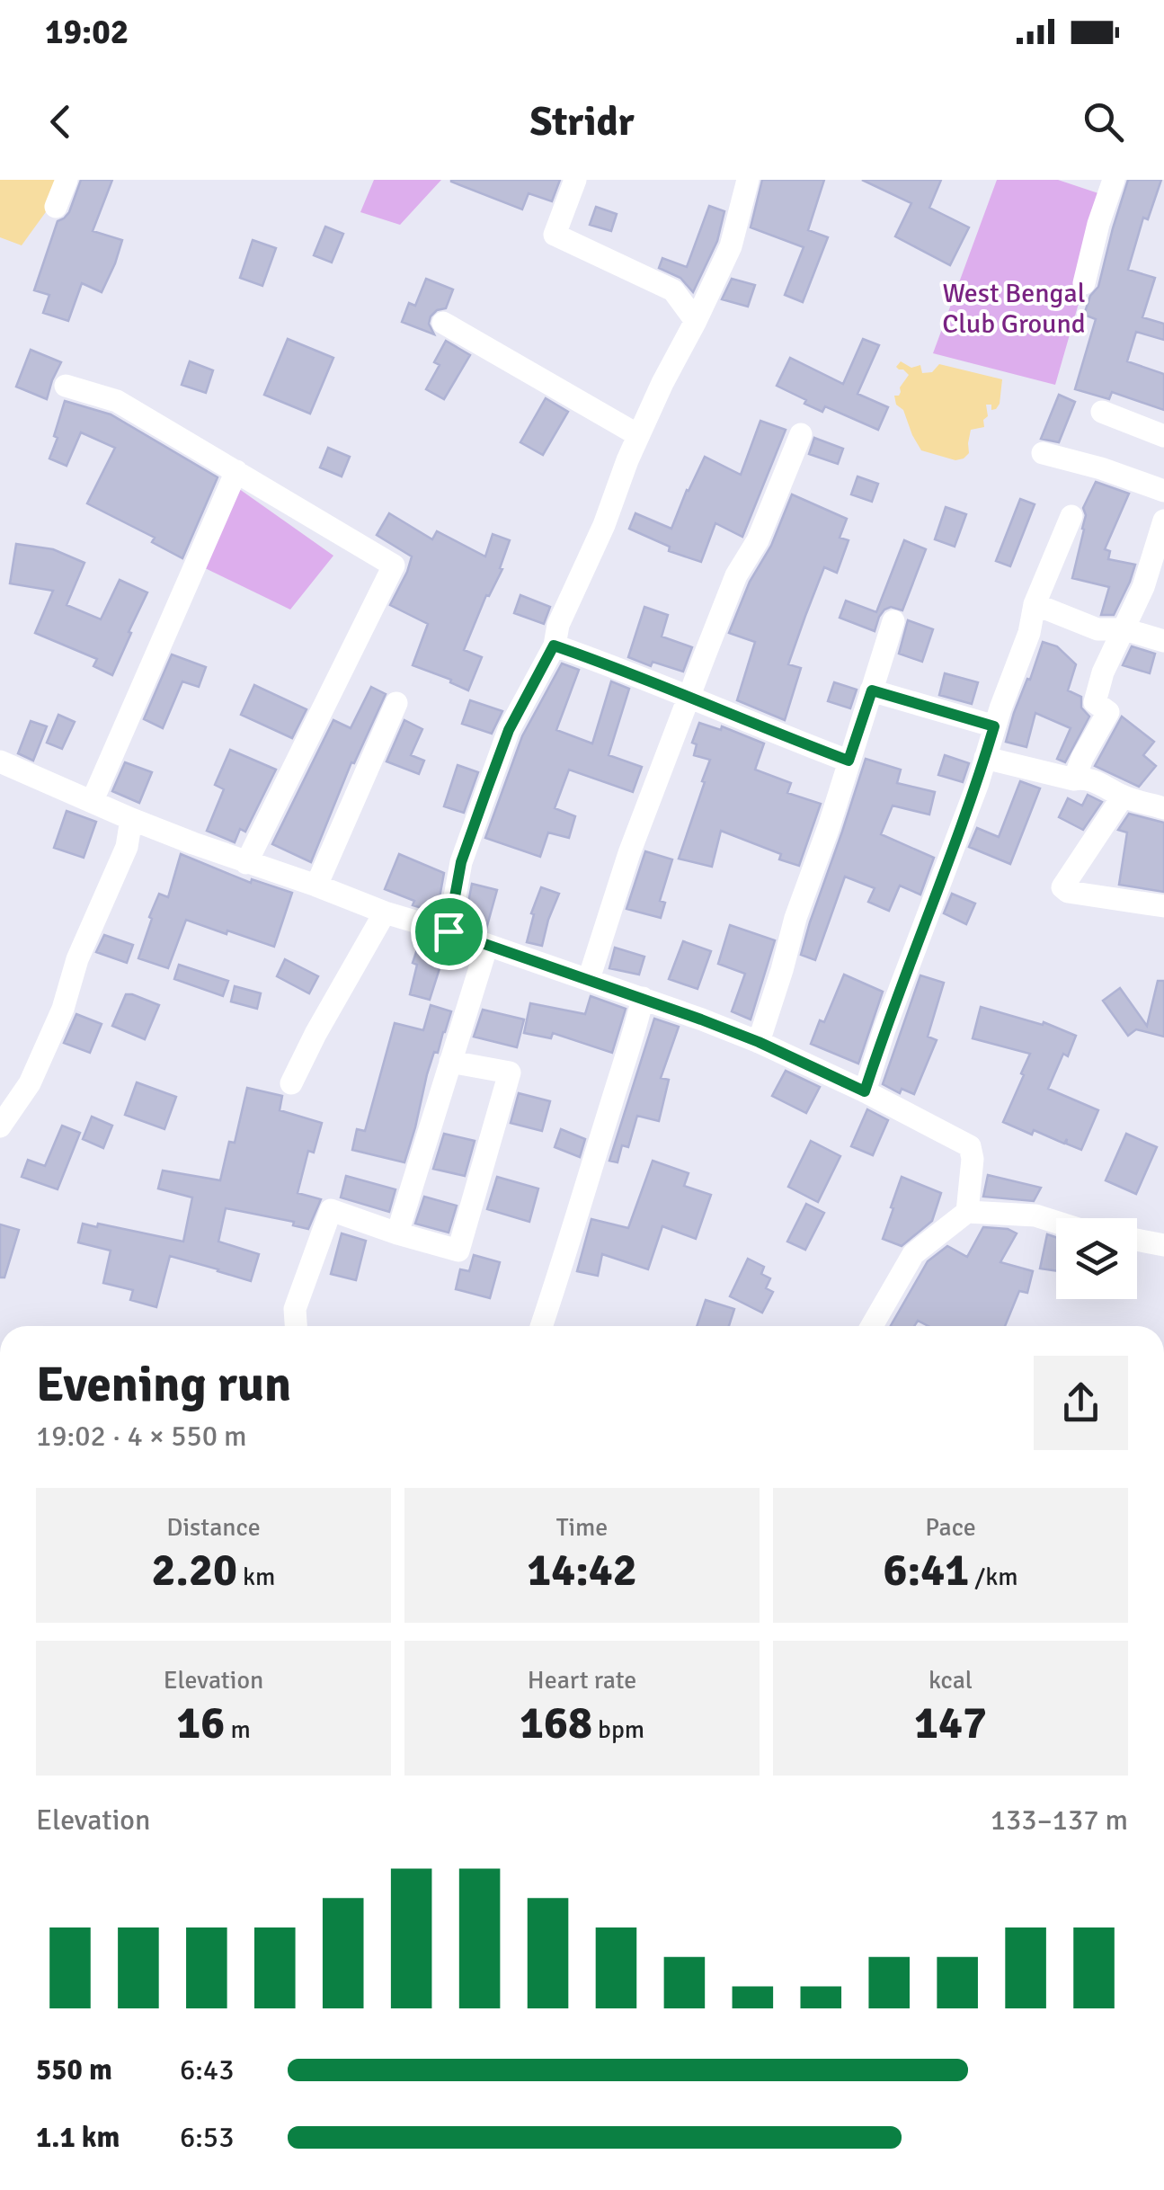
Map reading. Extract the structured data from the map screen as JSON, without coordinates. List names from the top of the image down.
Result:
{
  "parks": ["West Bengal Club Ground"],
  "page": {
    "status": "19:02",
    "header": "Stridr",
    "heading": ["Evening run", "19:02 · 4 × 550 m"],
    "stats": [
      ["Distance", "2.20 km"],
      ["Time", "14:42"],
      ["Pace", "6:41 /km"],
      ["Elevation", "16 m"],
      ["Heart rate", "168 bpm"],
      ["kcal", "147"]
    ],
    "chart": ["Elevation", "133–137 m"],
    "list": [
      {
        "name": "550 m",
        "note": "6:43"
      },
      {
        "name": "1.1 km",
        "note": "6:53"
      }
    ]
  }
}
